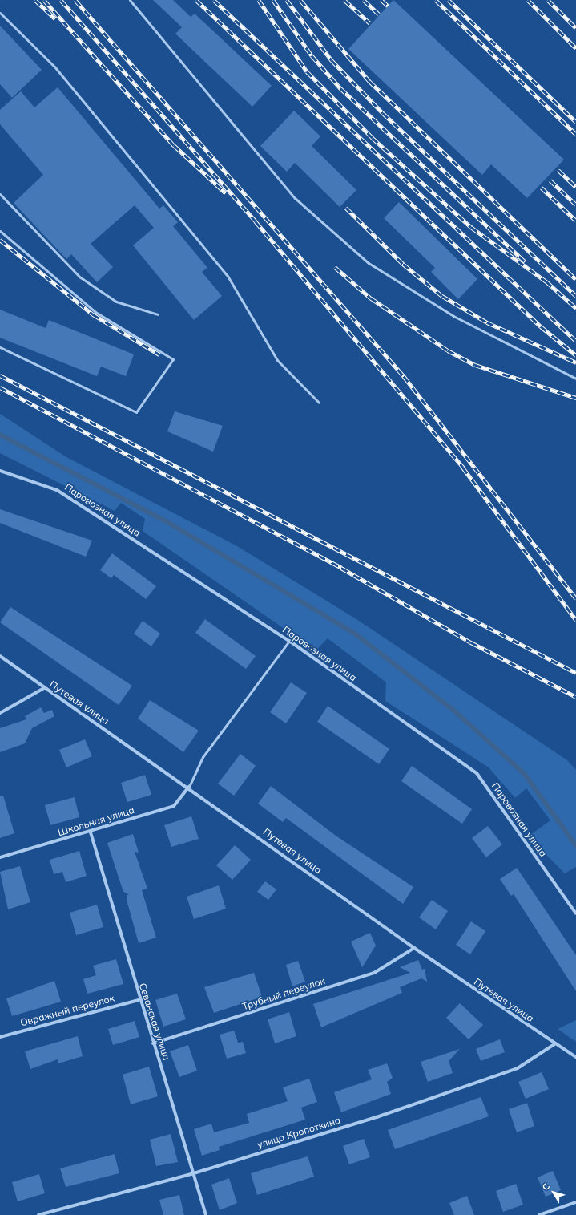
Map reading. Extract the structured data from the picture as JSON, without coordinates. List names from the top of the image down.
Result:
{
  "streets": {
    "street": [
      "Паровозная улица",
      "Путевая улица",
      "Школьная улица",
      "Трубный переулок",
      "Овражный переулок",
      "Севанская улица",
      "улица Кропоткина"
    ]
  },
  "crossings": [
    ["Путевая улица", "Школьная улица"],
    ["Путевая улица", "Трубный переулок"],
    ["Путевая улица", "улица Кропоткина"],
    ["Школьная улица", "Севанская улица"],
    ["Трубный переулок", "Севанская улица"],
    ["Овражный переулок", "Севанская улица"],
    ["Севанская улица", "улица Кропоткина"]
  ],
  "north": "top left"
}
